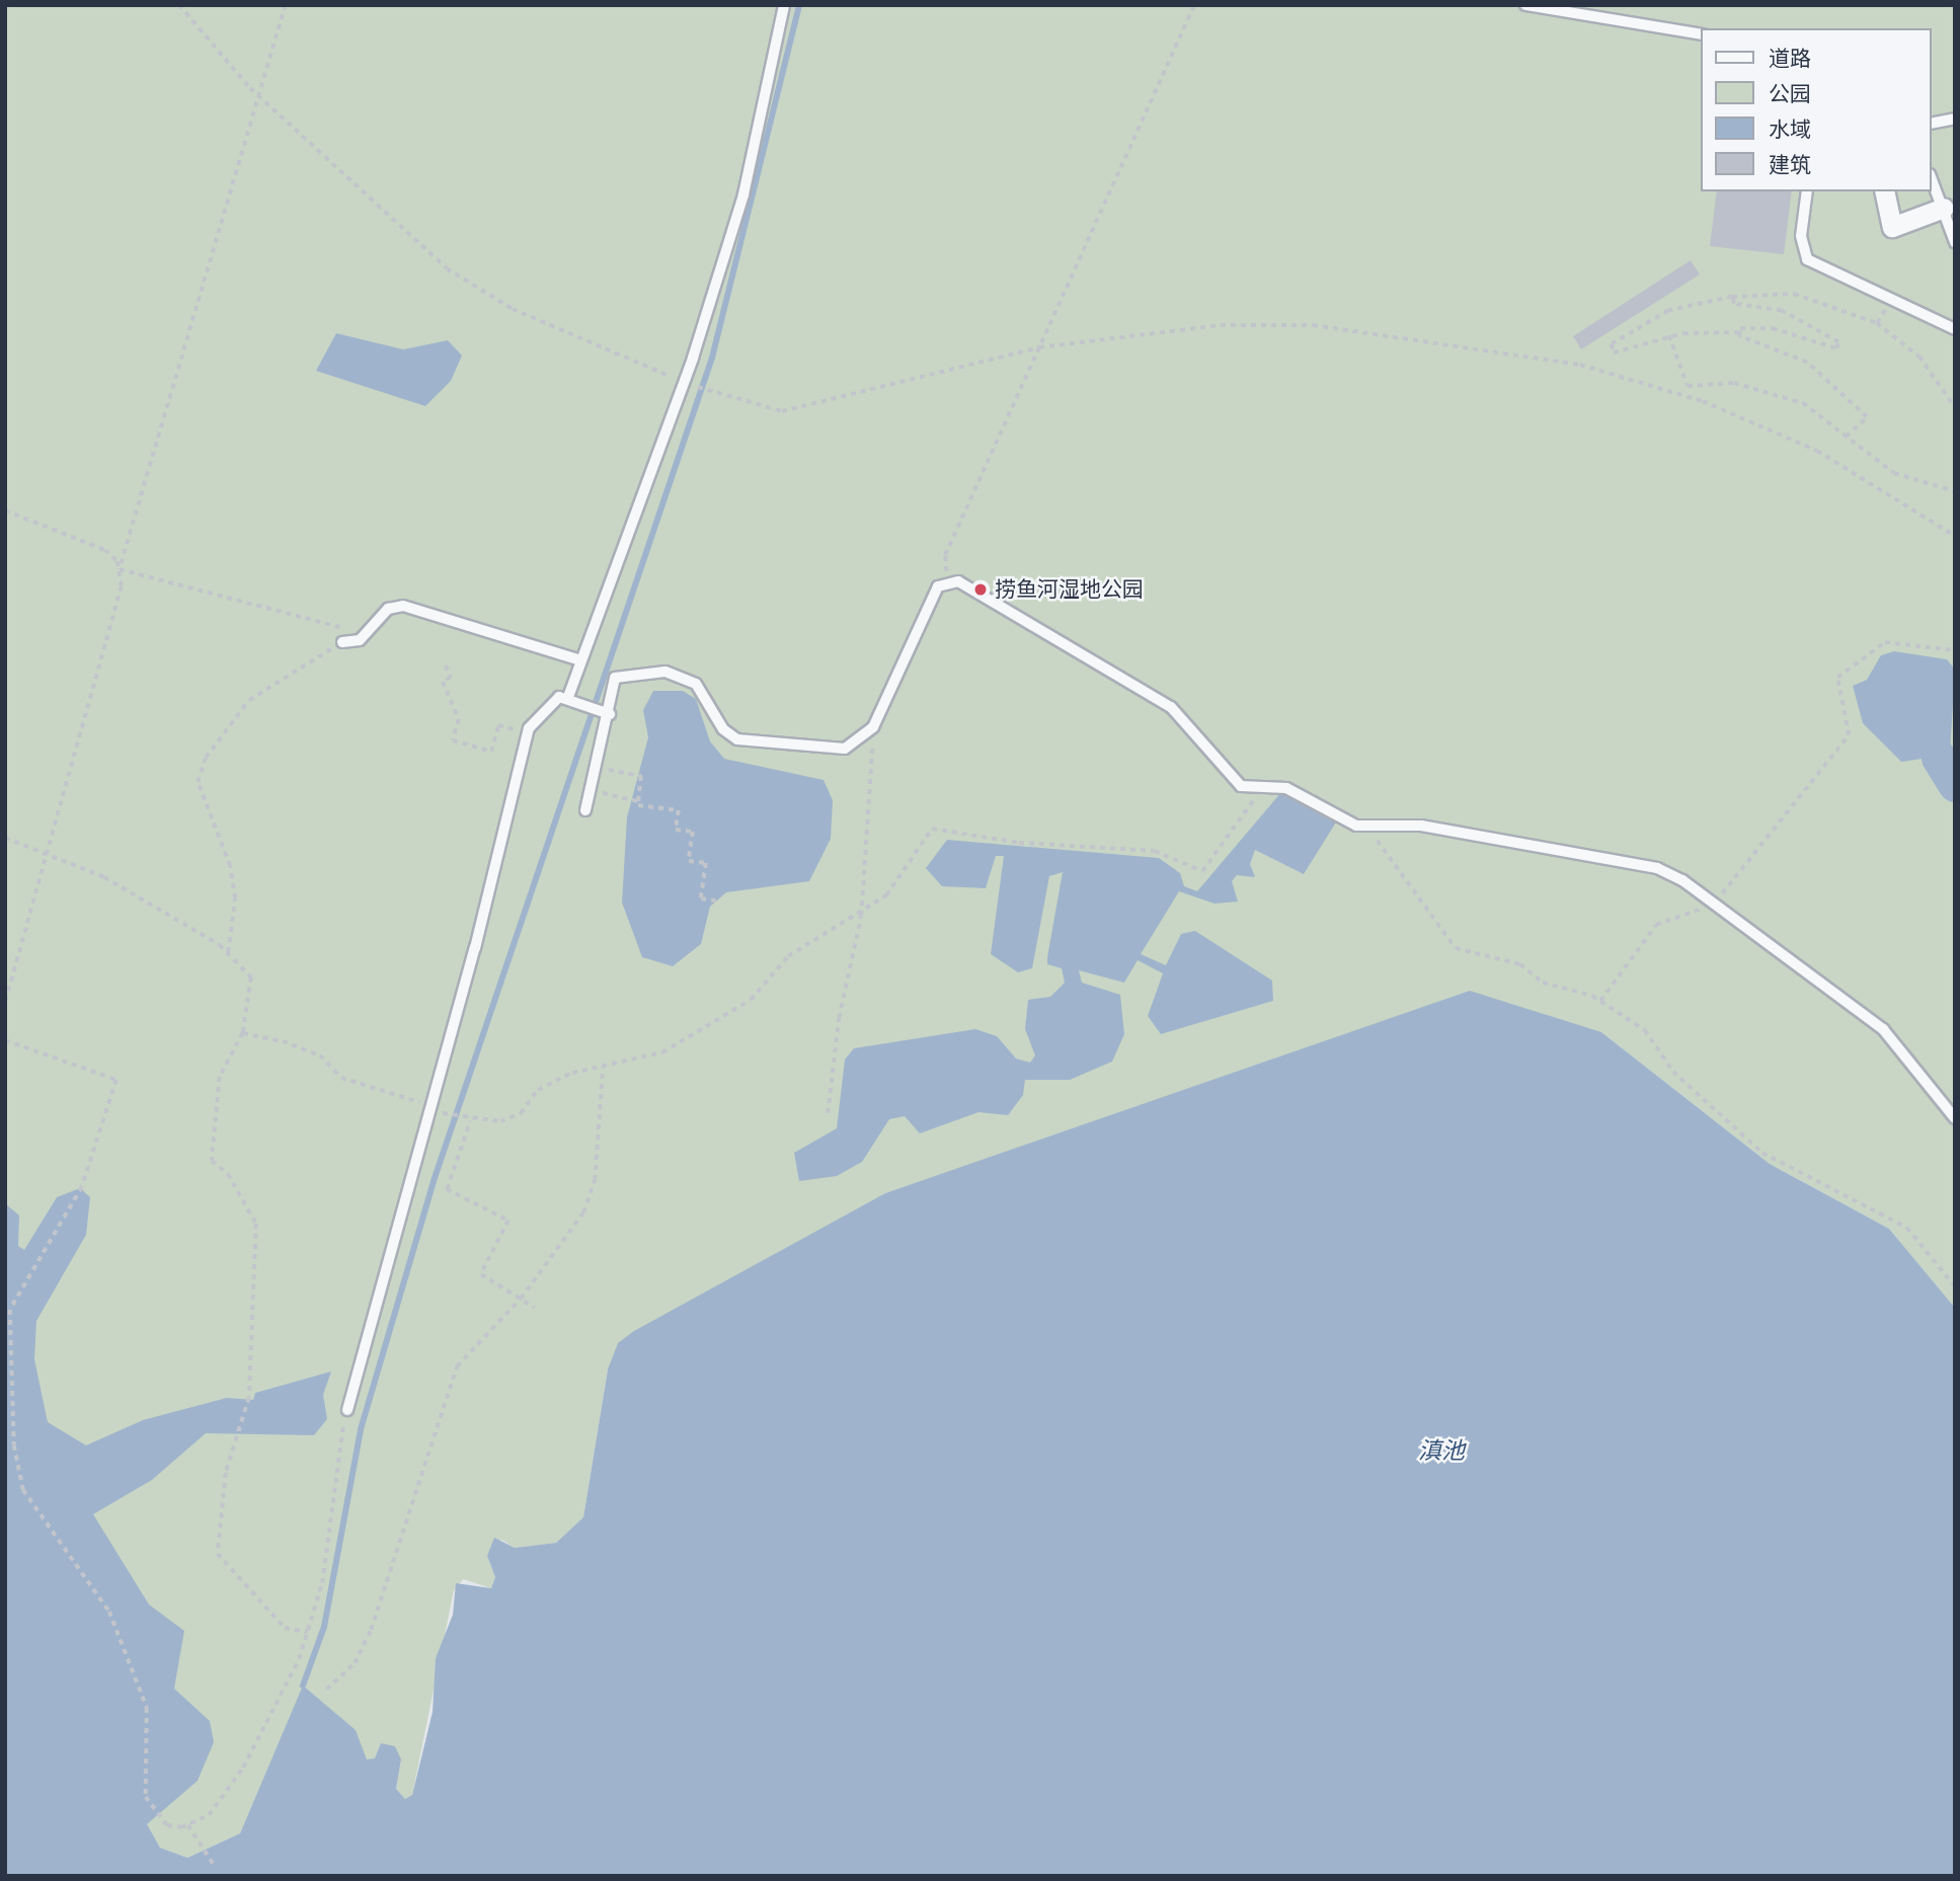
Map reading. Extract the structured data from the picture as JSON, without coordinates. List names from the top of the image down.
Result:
{
  "water": ["滇池"],
  "places": ["捞鱼河湿地公园"],
  "legend": [
    "道路",
    "公园",
    "水域",
    "建筑"
  ]
}
